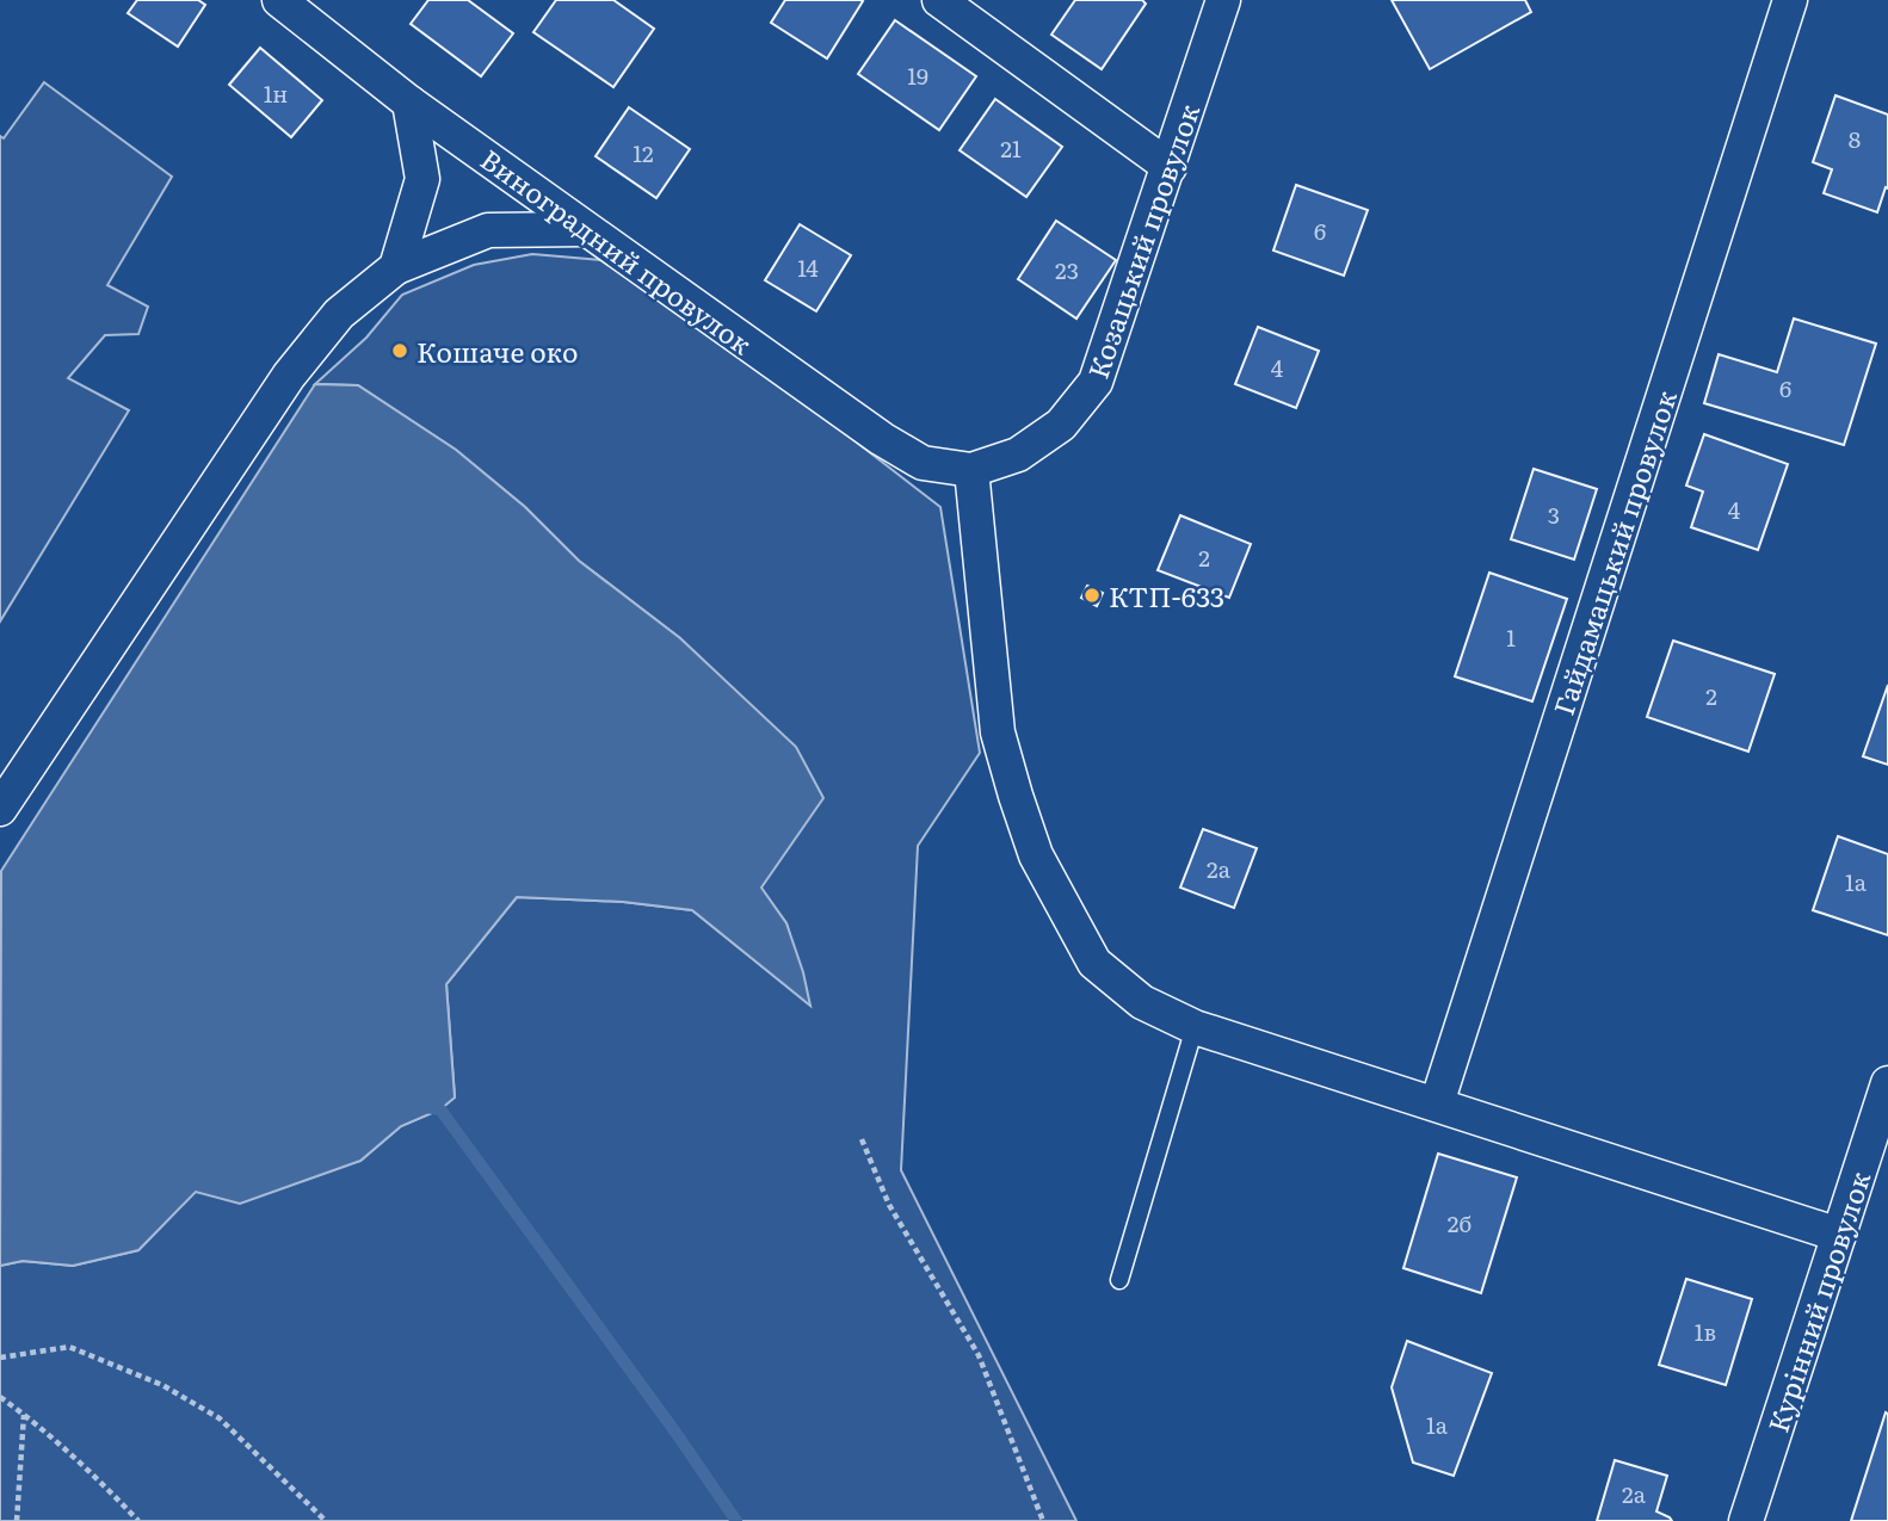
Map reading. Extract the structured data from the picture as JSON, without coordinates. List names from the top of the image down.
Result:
{
  "streets": {
    "street": [
      "Козацький провулок",
      "Виноградний провулок",
      "Гайдамацький провулок",
      "Курінний провулок"
    ]
  },
  "crossings": [
    ["Козацький провулок", "Виноградний провулок"]
  ],
  "places": ["Кошаче око", "КТП-633"],
  "house_numbers": [
    "19",
    "1н",
    "8",
    "21",
    "12",
    "6",
    "14",
    "23",
    "4",
    "6",
    "4",
    "3",
    "2",
    "1",
    "2",
    "2а",
    "1а",
    "2б",
    "1в",
    "1а",
    "2а"
  ]
}
